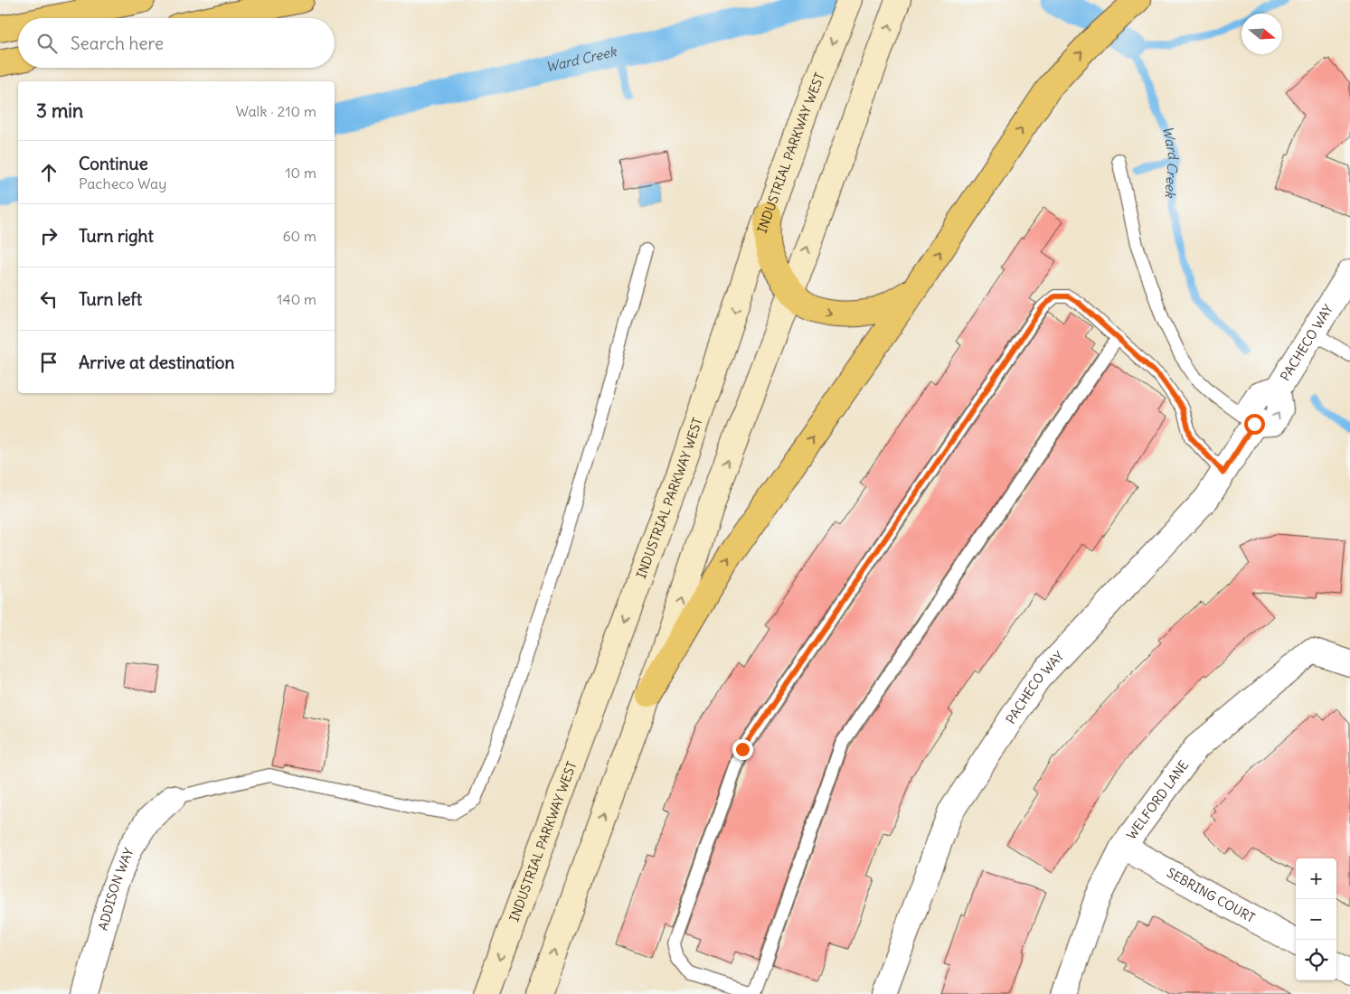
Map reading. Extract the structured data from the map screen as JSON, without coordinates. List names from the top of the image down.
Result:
{
  "streets": {
    "main road": ["INDUSTRIAL PARKWAY WEST"],
    "street": [
      "PACHECO WAY",
      "WELFORD LANE",
      "ADDISON WAY",
      "SEBRING COURT"
    ]
  },
  "crossings": [
    ["WELFORD LANE", "SEBRING COURT"]
  ],
  "water": ["Ward Creek"],
  "north": "right",
  "page": {
    "search": "Search here",
    "heading": ["3 min", "Walk · 210 m"],
    "list": [
      ["Continue", "Pacheco Way", "10 m"],
      ["Turn right", "60 m"],
      ["Turn left", "140 m"],
      "Arrive at destination"
    ],
    "map_buttons": ["+", "−"]
  }
}
